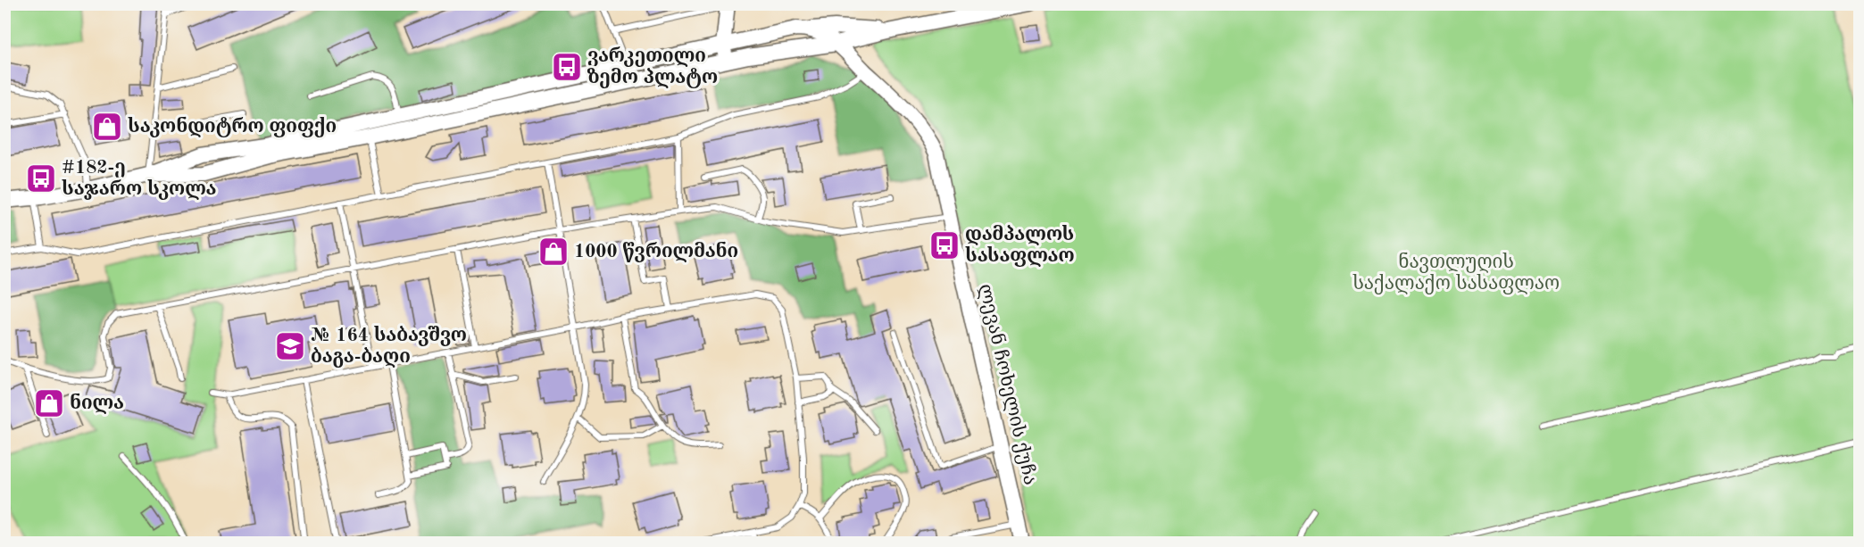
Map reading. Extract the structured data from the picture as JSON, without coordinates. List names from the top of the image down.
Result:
{
  "streets": {
    "street": ["ლევან ჩოხელის ქუჩა"]
  },
  "parks": ["ნავთლუღის საქალაქო სასაფლაო"],
  "places": {
    "bus stop": ["ვარკეთილი ზემო პლატო", "#182-ე საჯარო სკოლა", "დამპალოს სასაფლაო"],
    "shop": ["საკონდიტრო ფიფქი", "1000 წვრილმანი", "ნილა"],
    "school or university": ["№ 164 საბავშვო ბაგა-ბაღი"]
  }
}
